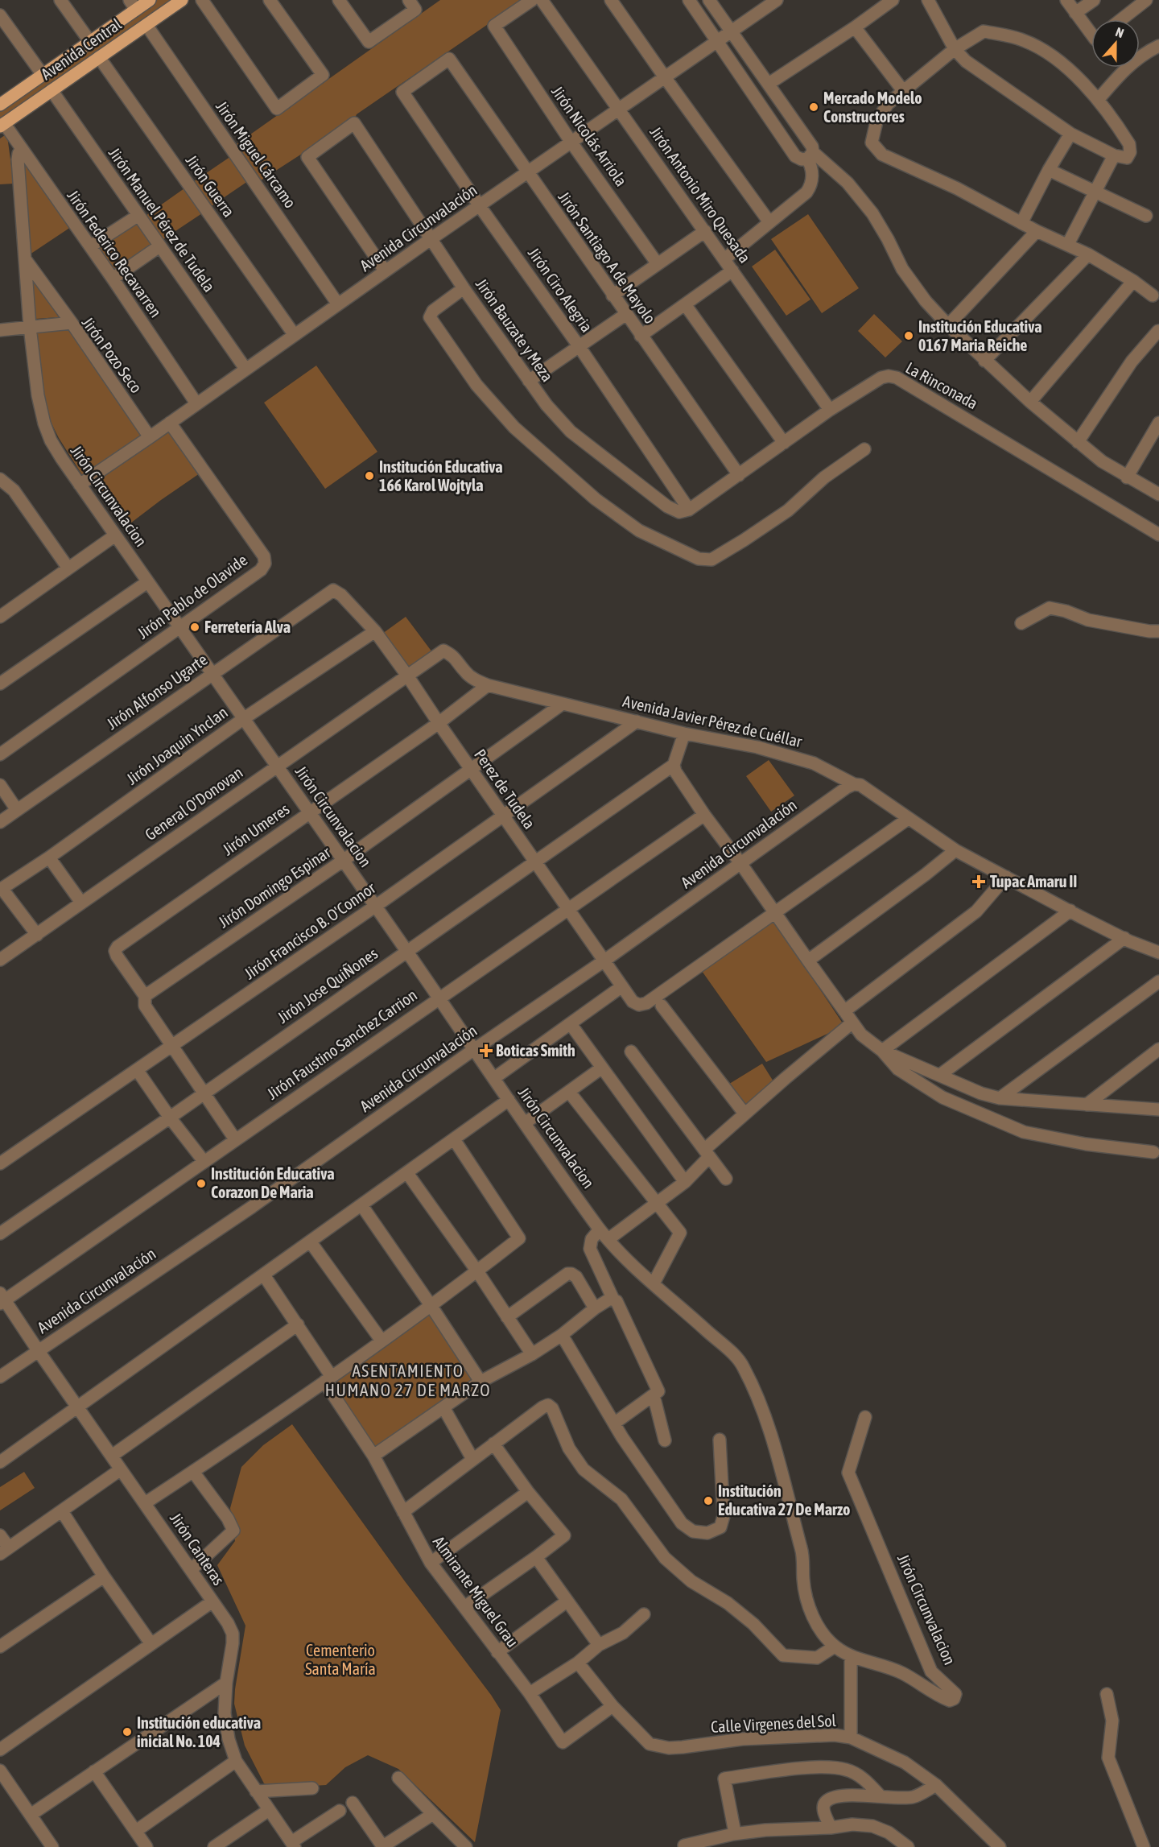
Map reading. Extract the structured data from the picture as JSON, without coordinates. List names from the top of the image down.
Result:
{
  "streets": {
    "main road": ["Avenida Central"],
    "street": [
      "Jirón Nicolás Arriola",
      "Jirón Miguel Cárcamo",
      "Jirón Guerra",
      "Jirón Antonio Miro Quesada",
      "Jirón Manuel Pérez de Tudela",
      "Avenida Circunvalación",
      "Jirón Federico Recavarren",
      "Jirón Santiago A de Mayolo",
      "Jirón Ciro Alegria",
      "Jirón Bauzate y Meza",
      "Jirón Pozo Seco",
      "La Rinconada",
      "Jirón Circunvalacion",
      "Jirón Pablo de Olavide",
      "Jirón Alfonso Ugarte",
      "Avenida Javier Pérez de Cuéllar",
      "Jirón Joaquin Ynclan",
      "Perez de Tudela",
      "General O'Donovan",
      "Jirón Umeres",
      "Jirón Domingo Espinar",
      "Jirón Francisco B. O'Connor",
      "Jirón Jose QuiÑones",
      "Jirón Faustino Sanchez Carrion",
      "Jirón Canteras",
      "Almirante Miguel Grau",
      "Calle Virgenes del Sol"
    ]
  },
  "crossings": [
    ["Avenida Central", "Jirón Miguel Cárcamo"],
    ["Avenida Central", "Jirón Guerra"],
    ["Avenida Central", "Jirón Manuel Pérez de Tudela"],
    ["Avenida Central", "Jirón Federico Recavarren"],
    ["Jirón Nicolás Arriola", "Avenida Circunvalación"],
    ["Jirón Miguel Cárcamo", "Avenida Circunvalación"],
    ["Jirón Guerra", "Avenida Circunvalación"],
    ["Jirón Antonio Miro Quesada", "Avenida Circunvalación"],
    ["Jirón Antonio Miro Quesada", "La Rinconada"],
    ["Jirón Manuel Pérez de Tudela", "Avenida Circunvalación"],
    ["Avenida Circunvalación", "Jirón Federico Recavarren"],
    ["Avenida Circunvalación", "Jirón Santiago A de Mayolo"],
    ["Avenida Circunvalación", "Jirón Ciro Alegria"],
    ["Avenida Circunvalación", "Jirón Bauzate y Meza"],
    ["Avenida Circunvalación", "Jirón Pozo Seco"],
    ["Avenida Circunvalación", "Jirón Circunvalacion"],
    ["Avenida Circunvalación", "Jirón Pablo de Olavide"],
    ["Avenida Circunvalación", "Avenida Javier Pérez de Cuéllar"],
    ["Avenida Circunvalación", "Perez de Tudela"],
    ["Avenida Circunvalación", "Jirón Canteras"],
    ["Jirón Federico Recavarren", "Jirón Circunvalacion"],
    ["Jirón Santiago A de Mayolo", "Jirón Ciro Alegria"],
    ["Jirón Santiago A de Mayolo", "La Rinconada"],
    ["Jirón Ciro Alegria", "Jirón Bauzate y Meza"],
    ["Jirón Ciro Alegria", "La Rinconada"],
    ["Jirón Bauzate y Meza", "La Rinconada"],
    ["Jirón Pozo Seco", "Jirón Circunvalacion"],
    ["Jirón Circunvalacion", "Jirón Pablo de Olavide"],
    ["Jirón Circunvalacion", "Jirón Alfonso Ugarte"],
    ["Jirón Circunvalacion", "Jirón Joaquin Ynclan"],
    ["Jirón Circunvalacion", "General O'Donovan"],
    ["Jirón Circunvalacion", "Jirón Umeres"],
    ["Jirón Circunvalacion", "Jirón Domingo Espinar"],
    ["Jirón Circunvalacion", "Jirón Francisco B. O'Connor"],
    ["Jirón Circunvalacion", "Jirón Jose QuiÑones"],
    ["Jirón Circunvalacion", "Jirón Faustino Sanchez Carrion"],
    ["Jirón Alfonso Ugarte", "Perez de Tudela"],
    ["Avenida Javier Pérez de Cuéllar", "Perez de Tudela"],
    ["Avenida Javier Pérez de Cuéllar", "General O'Donovan"],
    ["Avenida Javier Pérez de Cuéllar", "Jirón Umeres"],
    ["Avenida Javier Pérez de Cuéllar", "Jirón Domingo Espinar"],
    ["Avenida Javier Pérez de Cuéllar", "Jirón Francisco B. O'Connor"],
    ["Jirón Joaquin Ynclan", "Perez de Tudela"],
    ["Perez de Tudela", "General O'Donovan"],
    ["Perez de Tudela", "Jirón Umeres"],
    ["Perez de Tudela", "Jirón Domingo Espinar"],
    ["Perez de Tudela", "Jirón Francisco B. O'Connor"],
    ["Perez de Tudela", "Jirón Jose QuiÑones"],
    ["Perez de Tudela", "Jirón Faustino Sanchez Carrion"],
    ["Jirón Umeres", "Jirón Domingo Espinar"],
    ["Jirón Faustino Sanchez Carrion", "Jirón Canteras"],
    ["Almirante Miguel Grau", "Calle Virgenes del Sol"]
  ],
  "districts": ["ASENTAMIENTO HUMANO 27 DE MARZO"],
  "parks": ["Cementerio Santa María"],
  "places": {
    "other": [
      "Mercado Modelo Constructores",
      "Institución Educativa 0167 Maria Reiche",
      "Institución Educativa 166 Karol Wojtyla",
      "Ferretería Alva",
      "Institución Educativa Corazon De Maria",
      "Institución Educativa 27 De Marzo",
      "Institución educativa inicial No. 104"
    ],
    "health": ["Tupac Amaru II", "Boticas Smith"]
  },
  "north": "top"
}
